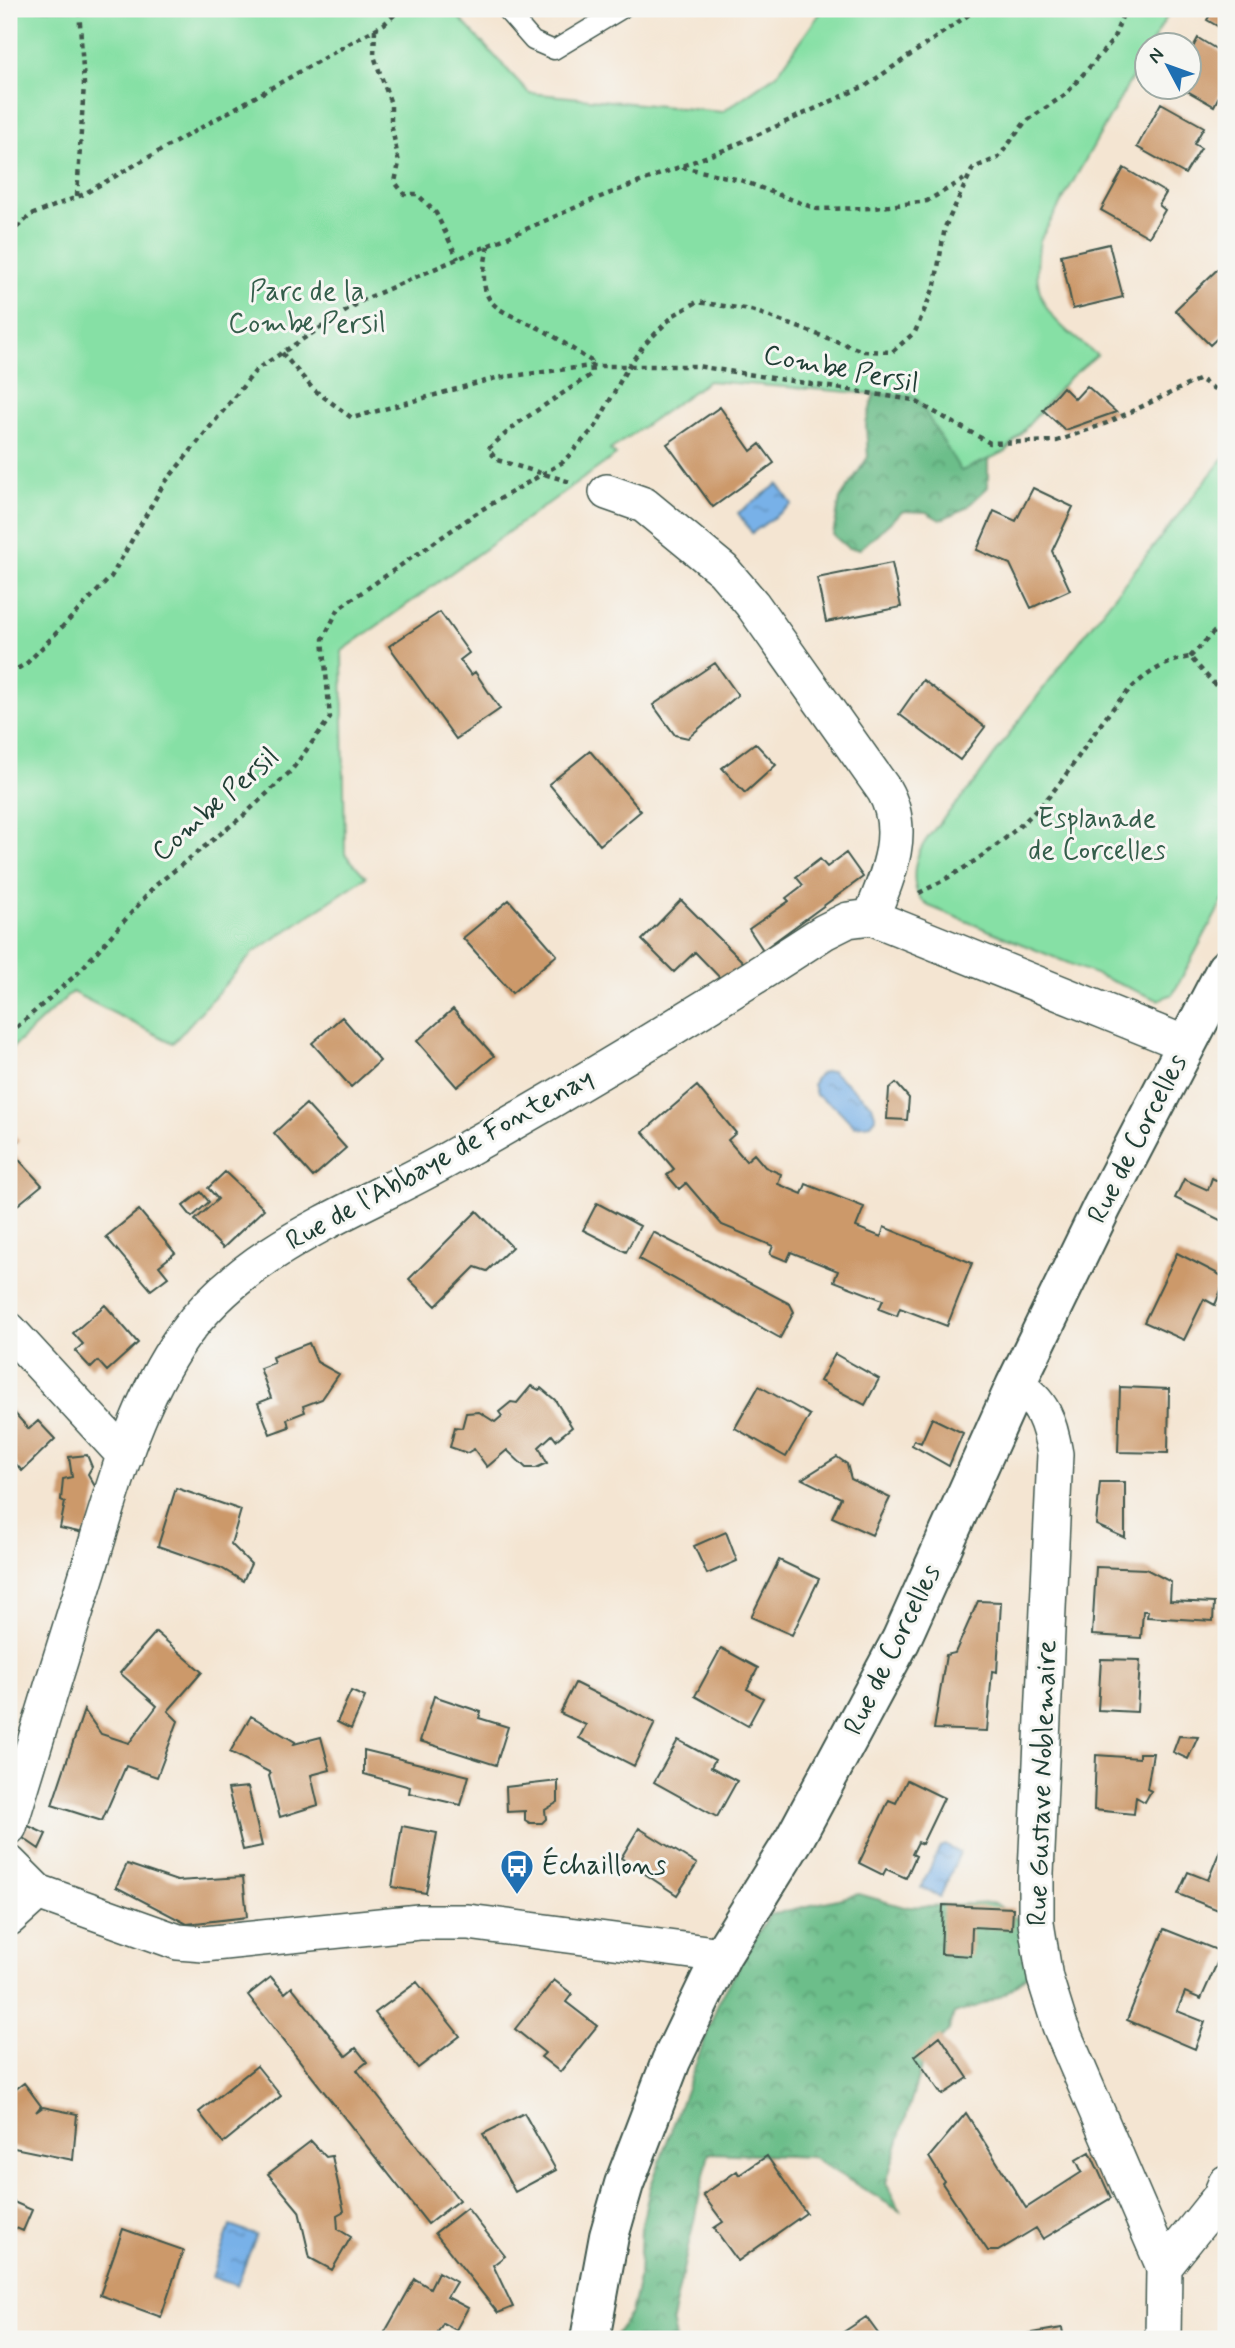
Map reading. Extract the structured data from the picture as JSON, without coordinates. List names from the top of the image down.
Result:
{
  "streets": {
    "main road": ["Rue de Corcelles"],
    "street": ["Rue de l'Abbaye de Fontenay", "Rue Gustave Noblemaire"],
    "path": ["Combe Persil"]
  },
  "crossings": [
    ["Rue de Corcelles", "Rue Gustave Noblemaire"]
  ],
  "parks": ["Parc de la Combe Persil", "Esplanade de Corcelles"],
  "places": {
    "bus stop": ["Échaillons"]
  },
  "north": "top left"
}
